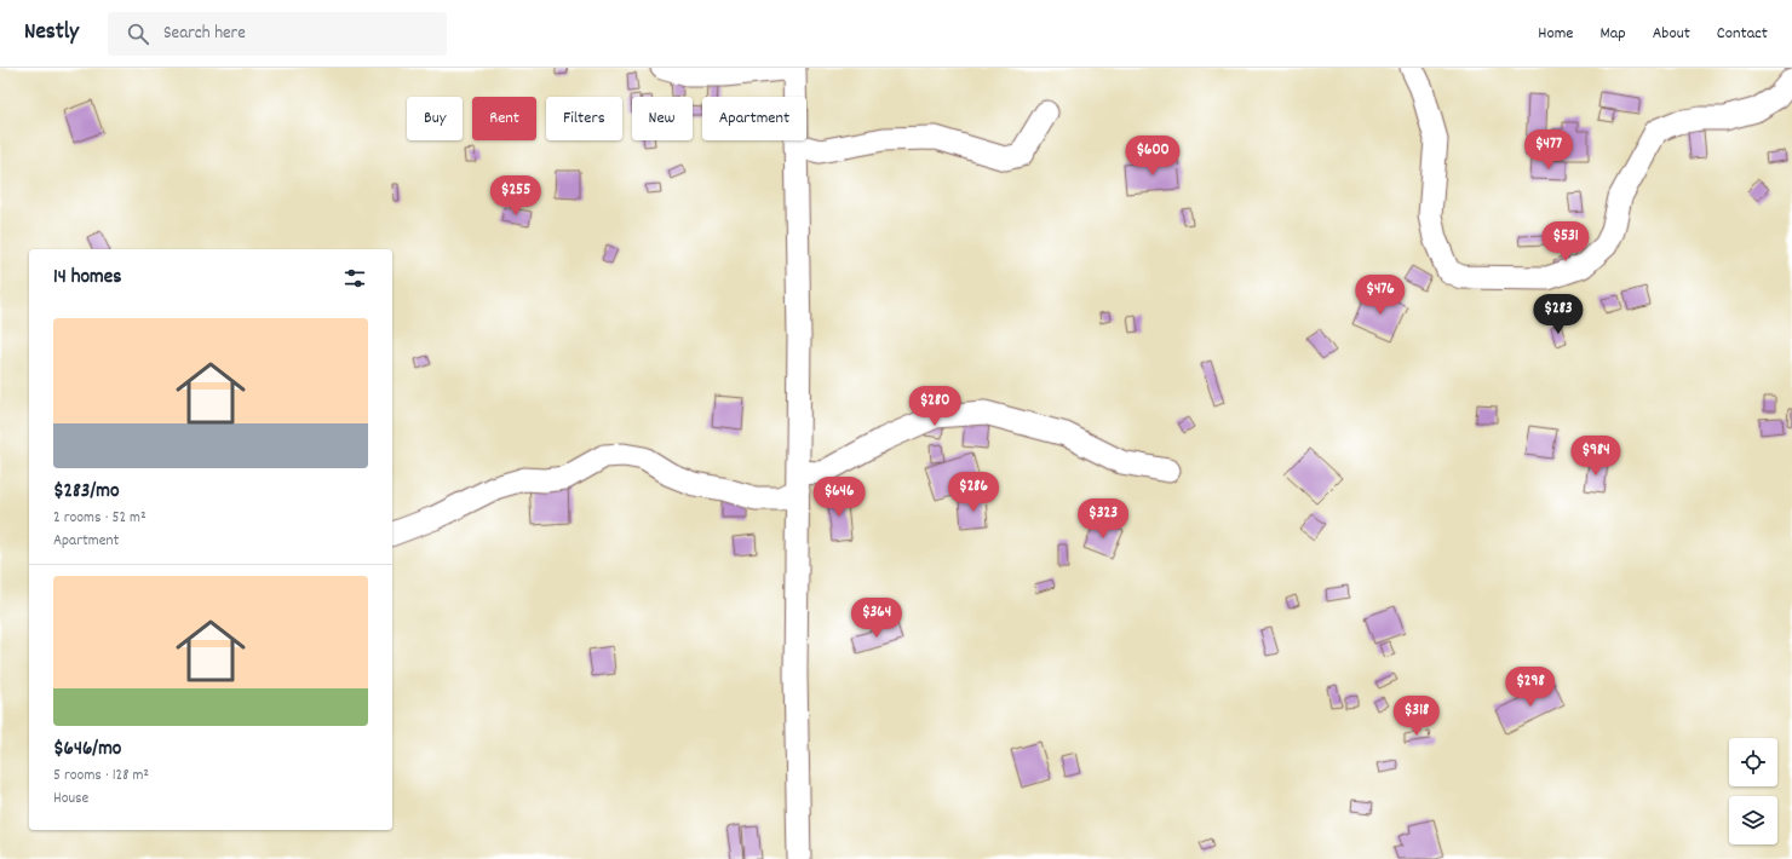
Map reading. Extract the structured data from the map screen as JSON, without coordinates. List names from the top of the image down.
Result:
{
  "page": {
    "header": "Nestly",
    "search": "Search here",
    "nav": [
      "Home",
      "Map",
      "About",
      "Contact"
    ],
    "chip": [
      "Buy",
      "Rent",
      "Filters",
      "New",
      "Apartment"
    ],
    "price": [
      "$477",
      "$600",
      "$255",
      "$531",
      "$476",
      "$283",
      "$280",
      "$984",
      "$286",
      "$646",
      "$323",
      "$364",
      "$298",
      "$318"
    ],
    "heading": "14 homes",
    "list": [
      {
        "name": "$283/mo",
        "note": "2 rooms · 52 m² · Apartment"
      },
      {
        "name": "$646/mo",
        "note": "5 rooms · 128 m² · House"
      }
    ]
  }
}
